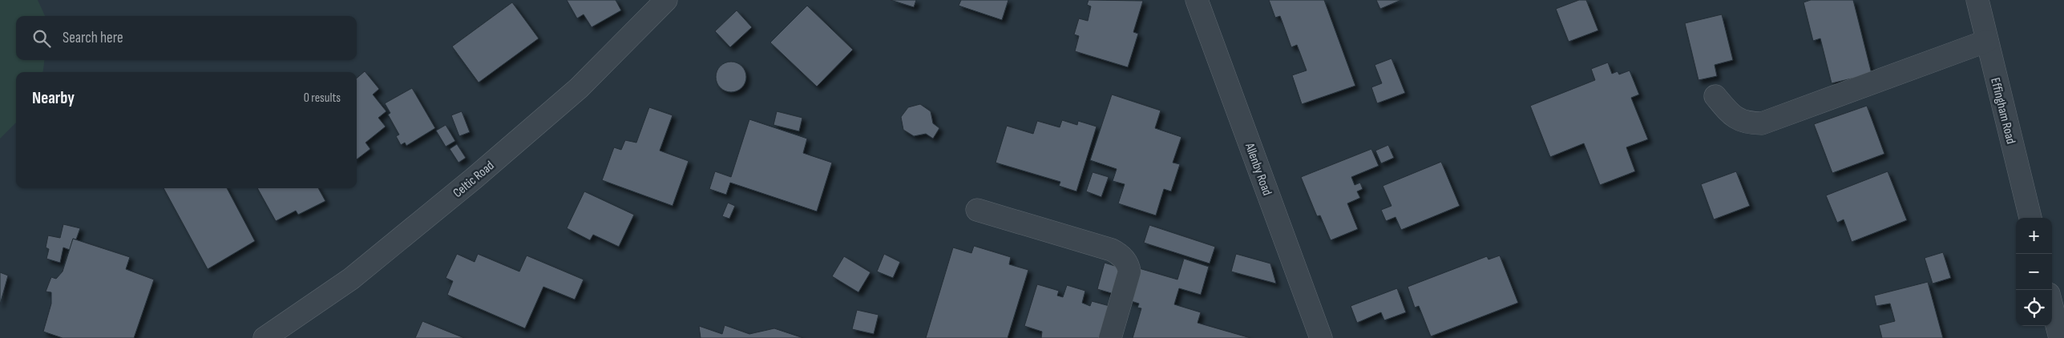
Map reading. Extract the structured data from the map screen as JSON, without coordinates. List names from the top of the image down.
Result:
{
  "streets": {
    "street": ["Effingham Road", "Allenby Road", "Celtic Road"]
  },
  "page": {
    "search": "Search here",
    "heading": ["Nearby", "0 results"],
    "map_buttons": ["+", "−"]
  }
}
